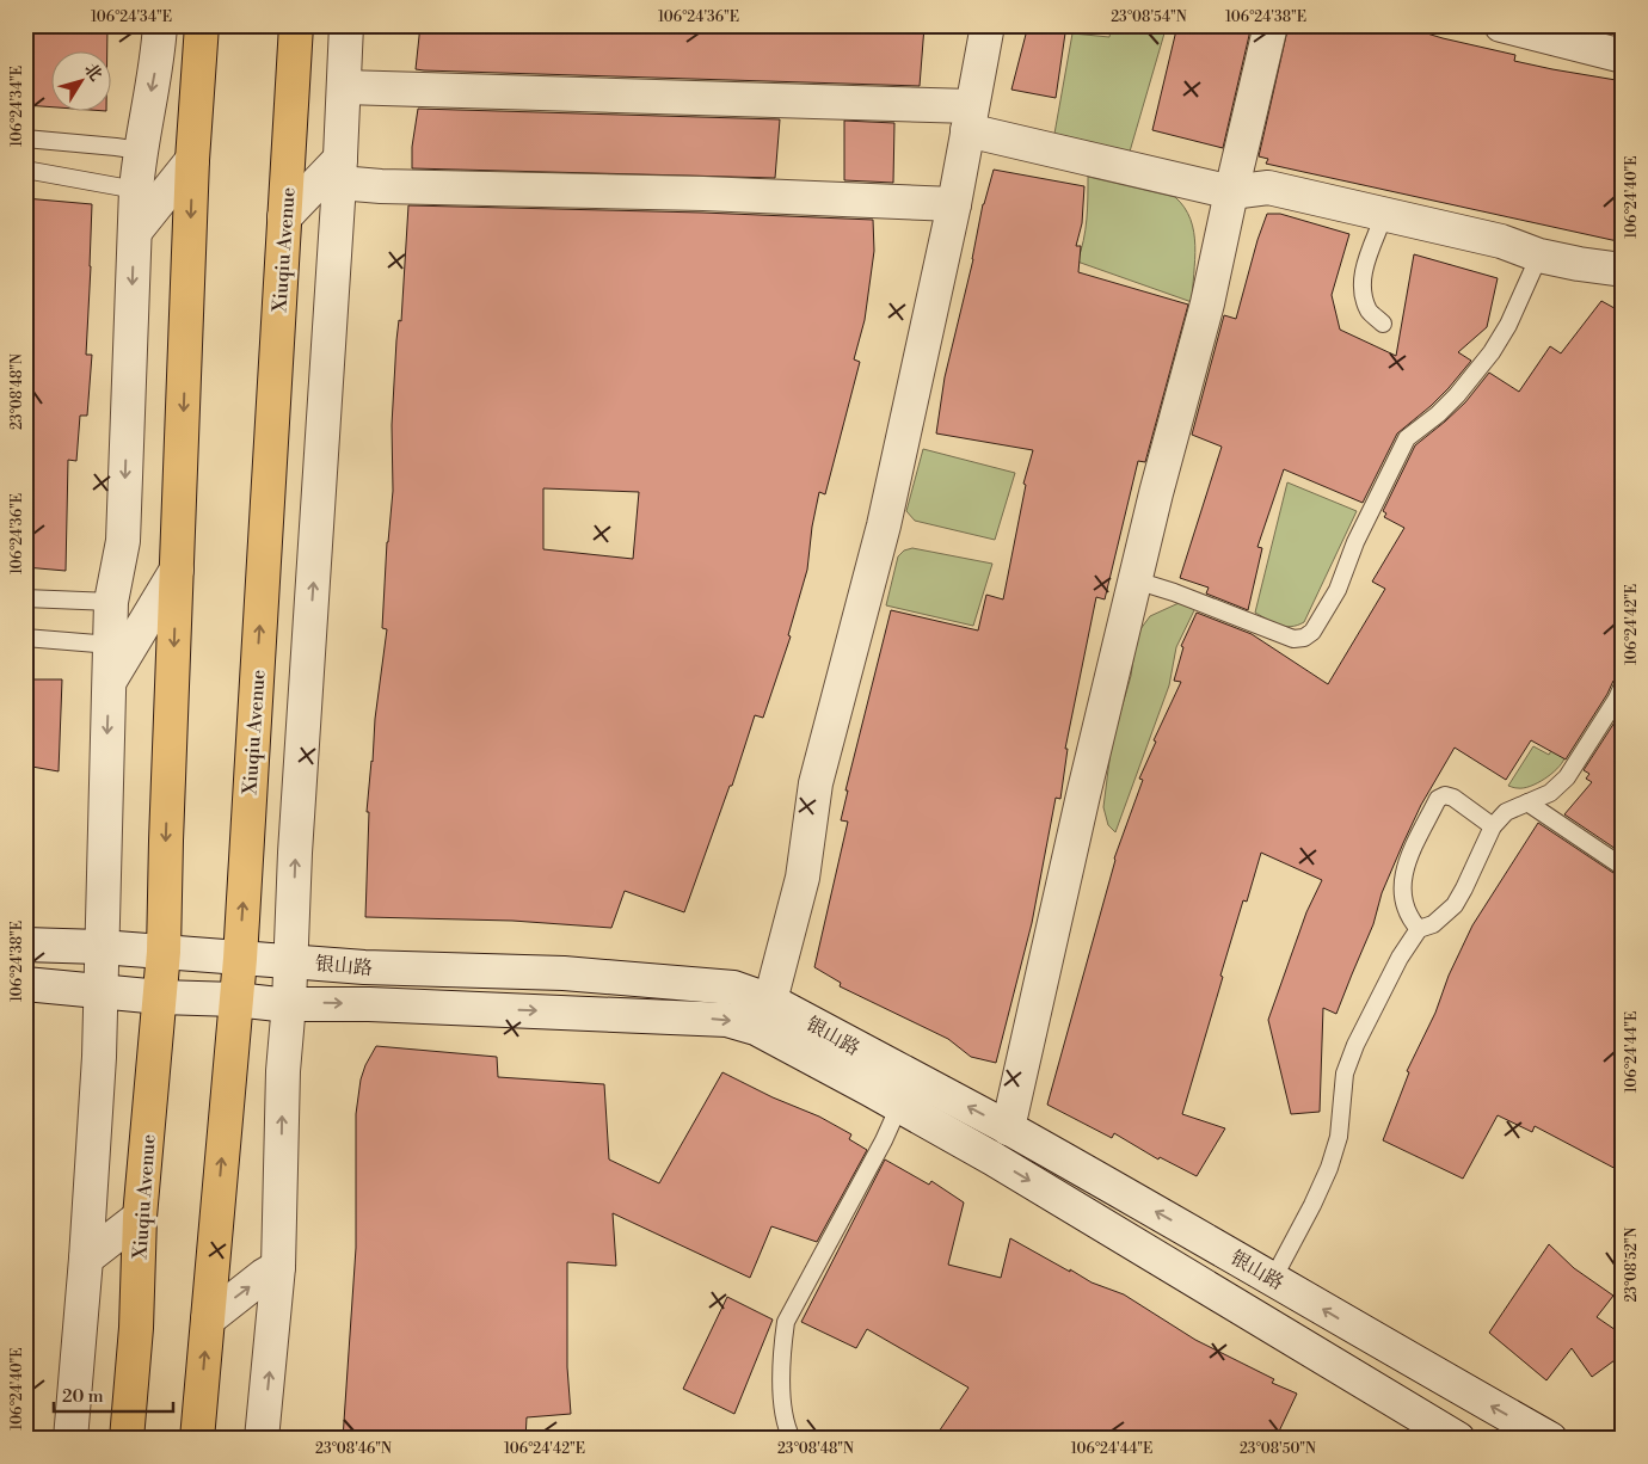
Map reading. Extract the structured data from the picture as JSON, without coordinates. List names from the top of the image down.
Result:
{
  "streets": {
    "main road": ["Xiuqiu Avenue"],
    "street": ["银山路"]
  },
  "crossings": [
    ["Xiuqiu Avenue", "银山路"]
  ],
  "scale_bar": "20 m",
  "north": "top right",
  "coordinates": [
    "106°24'34\"E",
    "106°24'36\"E",
    "23°08'54\"N",
    "106°24'38\"E",
    "106°24'40\"E",
    "23°08'48\"N",
    "106°24'42\"E",
    "106°24'44\"E",
    "23°08'52\"N",
    "23°08'46\"N",
    "23°08'50\"N"
  ]
}
